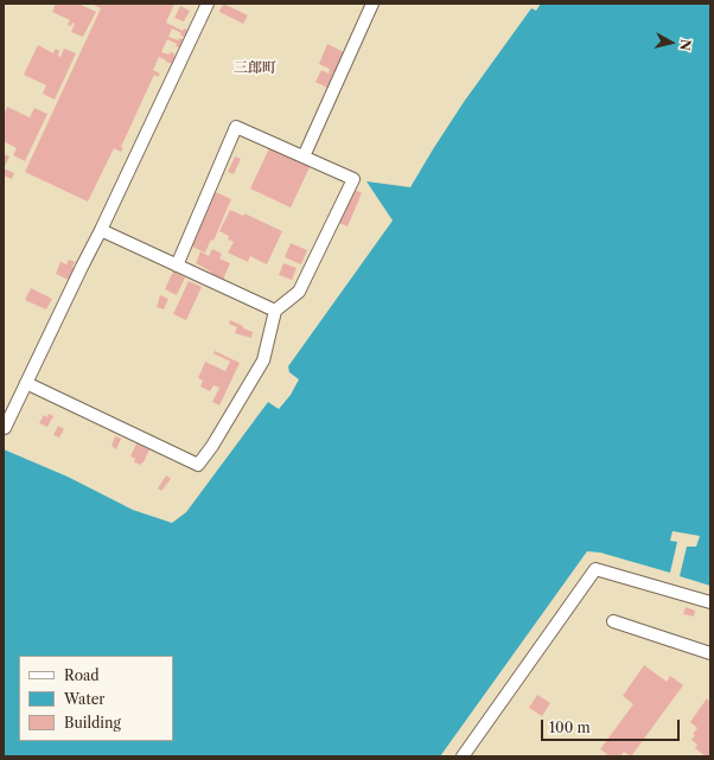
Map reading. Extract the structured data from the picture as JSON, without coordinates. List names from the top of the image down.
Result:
{
  "districts": ["三郎町"],
  "legend": ["Road", "Water", "Building"],
  "scale_bar": "100 m",
  "north": "right"
}
